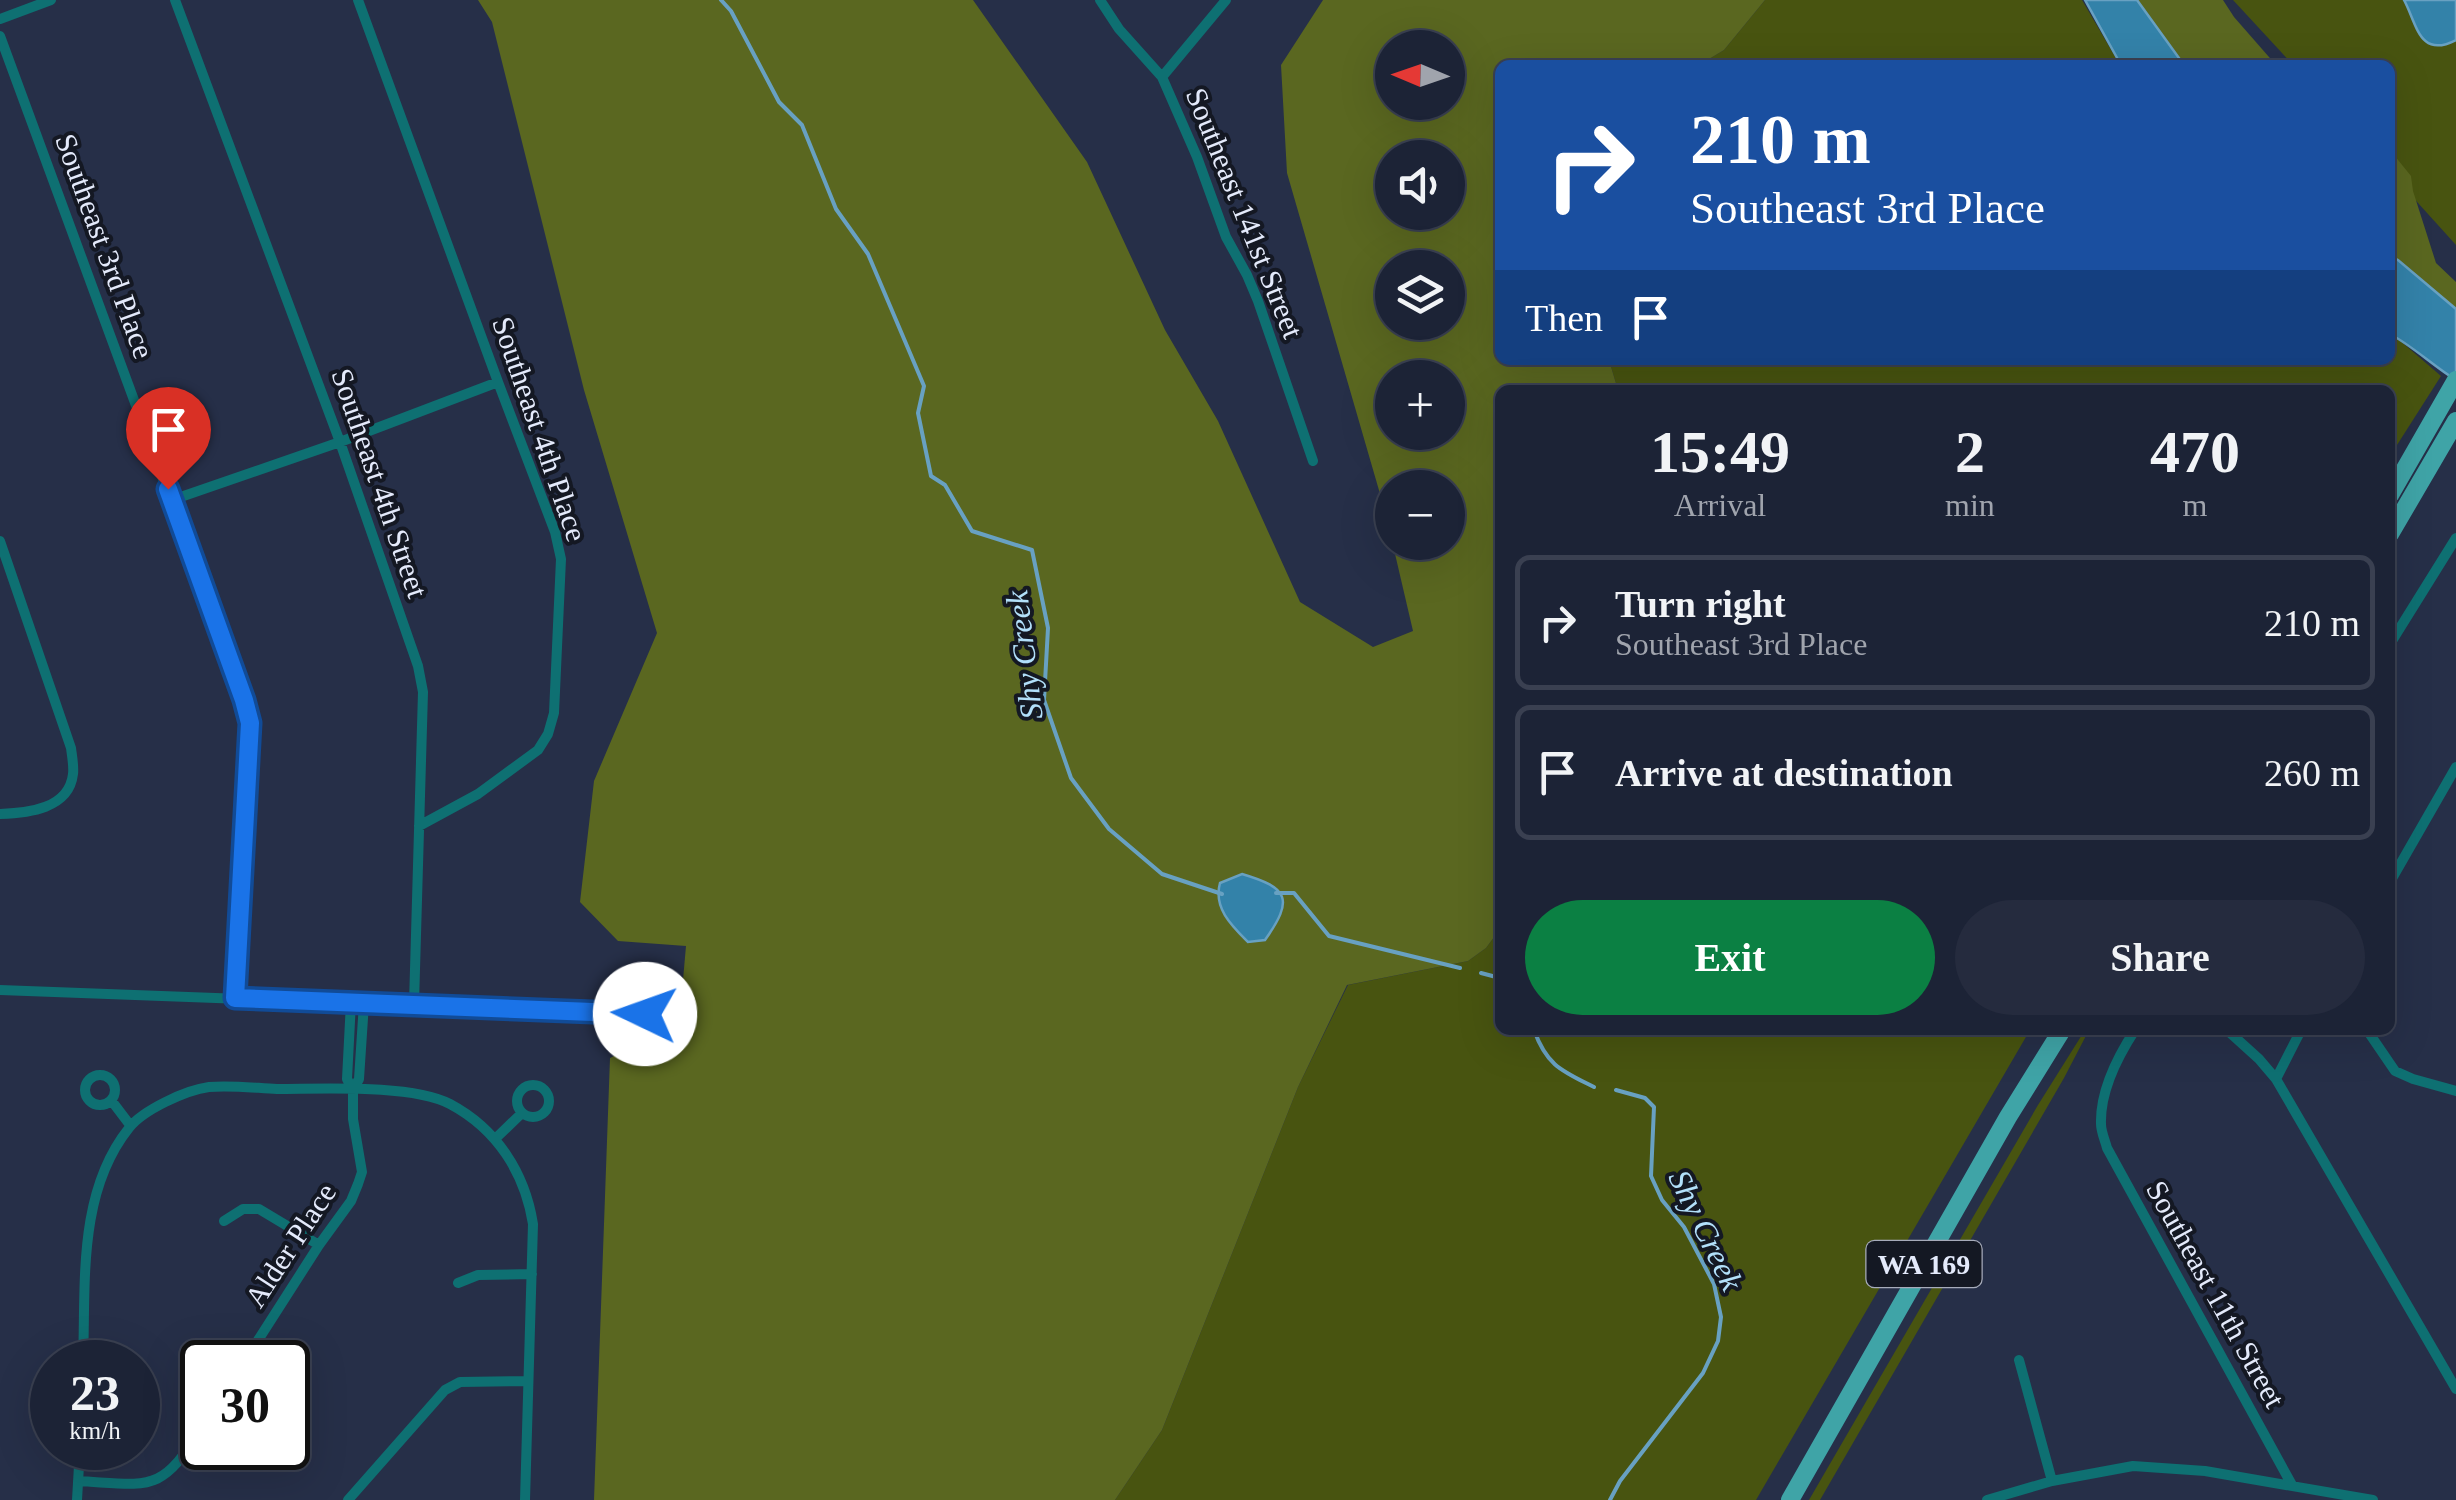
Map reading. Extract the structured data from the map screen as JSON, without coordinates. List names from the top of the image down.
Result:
{
  "streets": {
    "main road": ["WA 169"],
    "street": [
      "Southeast 141st Street",
      "Southeast 3rd Place",
      "Southeast 4th Place",
      "Southeast 4th Street",
      "Alder Place",
      "Southeast 11th Street"
    ]
  },
  "crossings": [
    ["Southeast 4th Place", "Southeast 4th Street"]
  ],
  "water": ["Shy Creek"],
  "north": "left",
  "page": {
    "map_buttons": ["+", "−"],
    "turn": ["210 m", "Southeast 3rd Place"],
    "then": "Then",
    "eta": [
      "15:49",
      "Arrival",
      "2",
      "min",
      "470",
      "m"
    ],
    "list": [
      {
        "name": "Turn right",
        "note": "Southeast 3rd Place",
        "value": "210 m"
      },
      {
        "name": "Arrive at destination",
        "value": "260 m"
      }
    ],
    "buttons": ["Exit", "Share"],
    "speed": "23 km/h",
    "limit": "30"
  }
}
